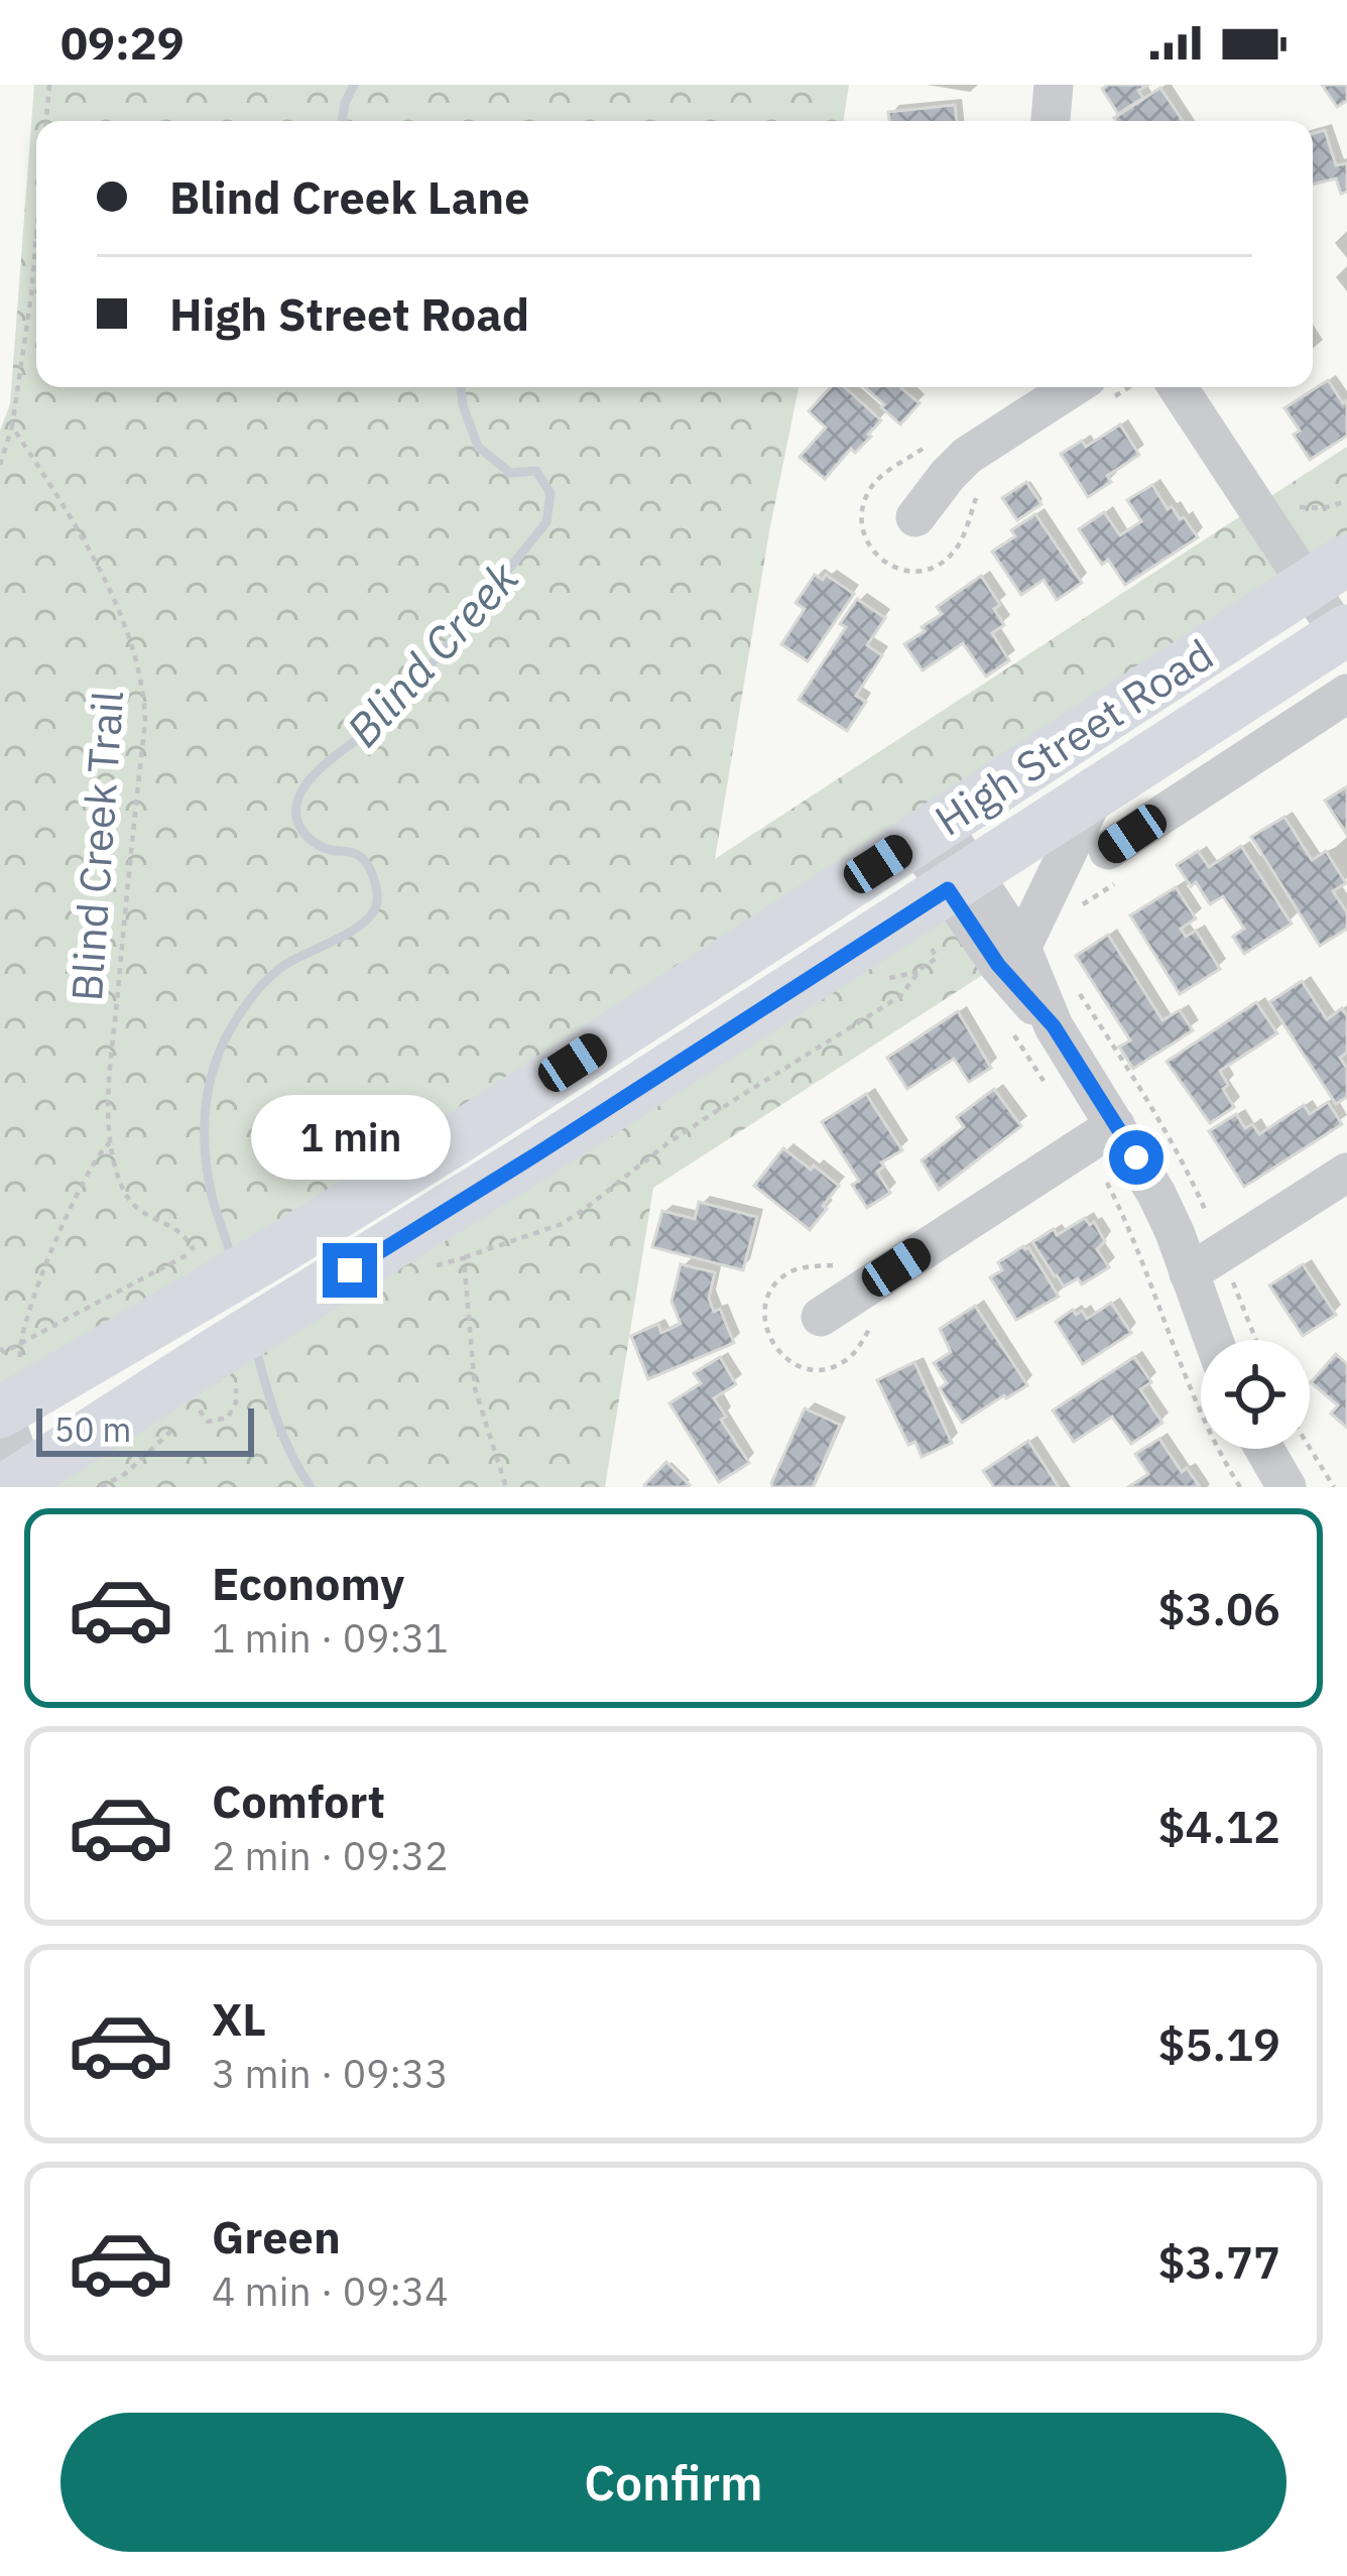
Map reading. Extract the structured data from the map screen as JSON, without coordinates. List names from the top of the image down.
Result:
{
  "streets": {
    "main road": ["High Street Road"],
    "path": ["Blind Creek Trail"]
  },
  "water": ["Blind Creek"],
  "scale_bar": "50 m",
  "page": {
    "status": "09:29",
    "banner": ["Blind Creek Lane", "High Street Road"],
    "bubble": "1 min",
    "scale": "50 m",
    "list": [
      {
        "name": "Economy",
        "note": "1 min · 09:31",
        "value": "$3.06"
      },
      {
        "name": "Comfort",
        "note": "2 min · 09:32",
        "value": "$4.12"
      },
      {
        "name": "XL",
        "note": "3 min · 09:33",
        "value": "$5.19"
      },
      {
        "name": "Green",
        "note": "4 min · 09:34",
        "value": "$3.77"
      }
    ],
    "buttons": "Confirm"
  }
}
